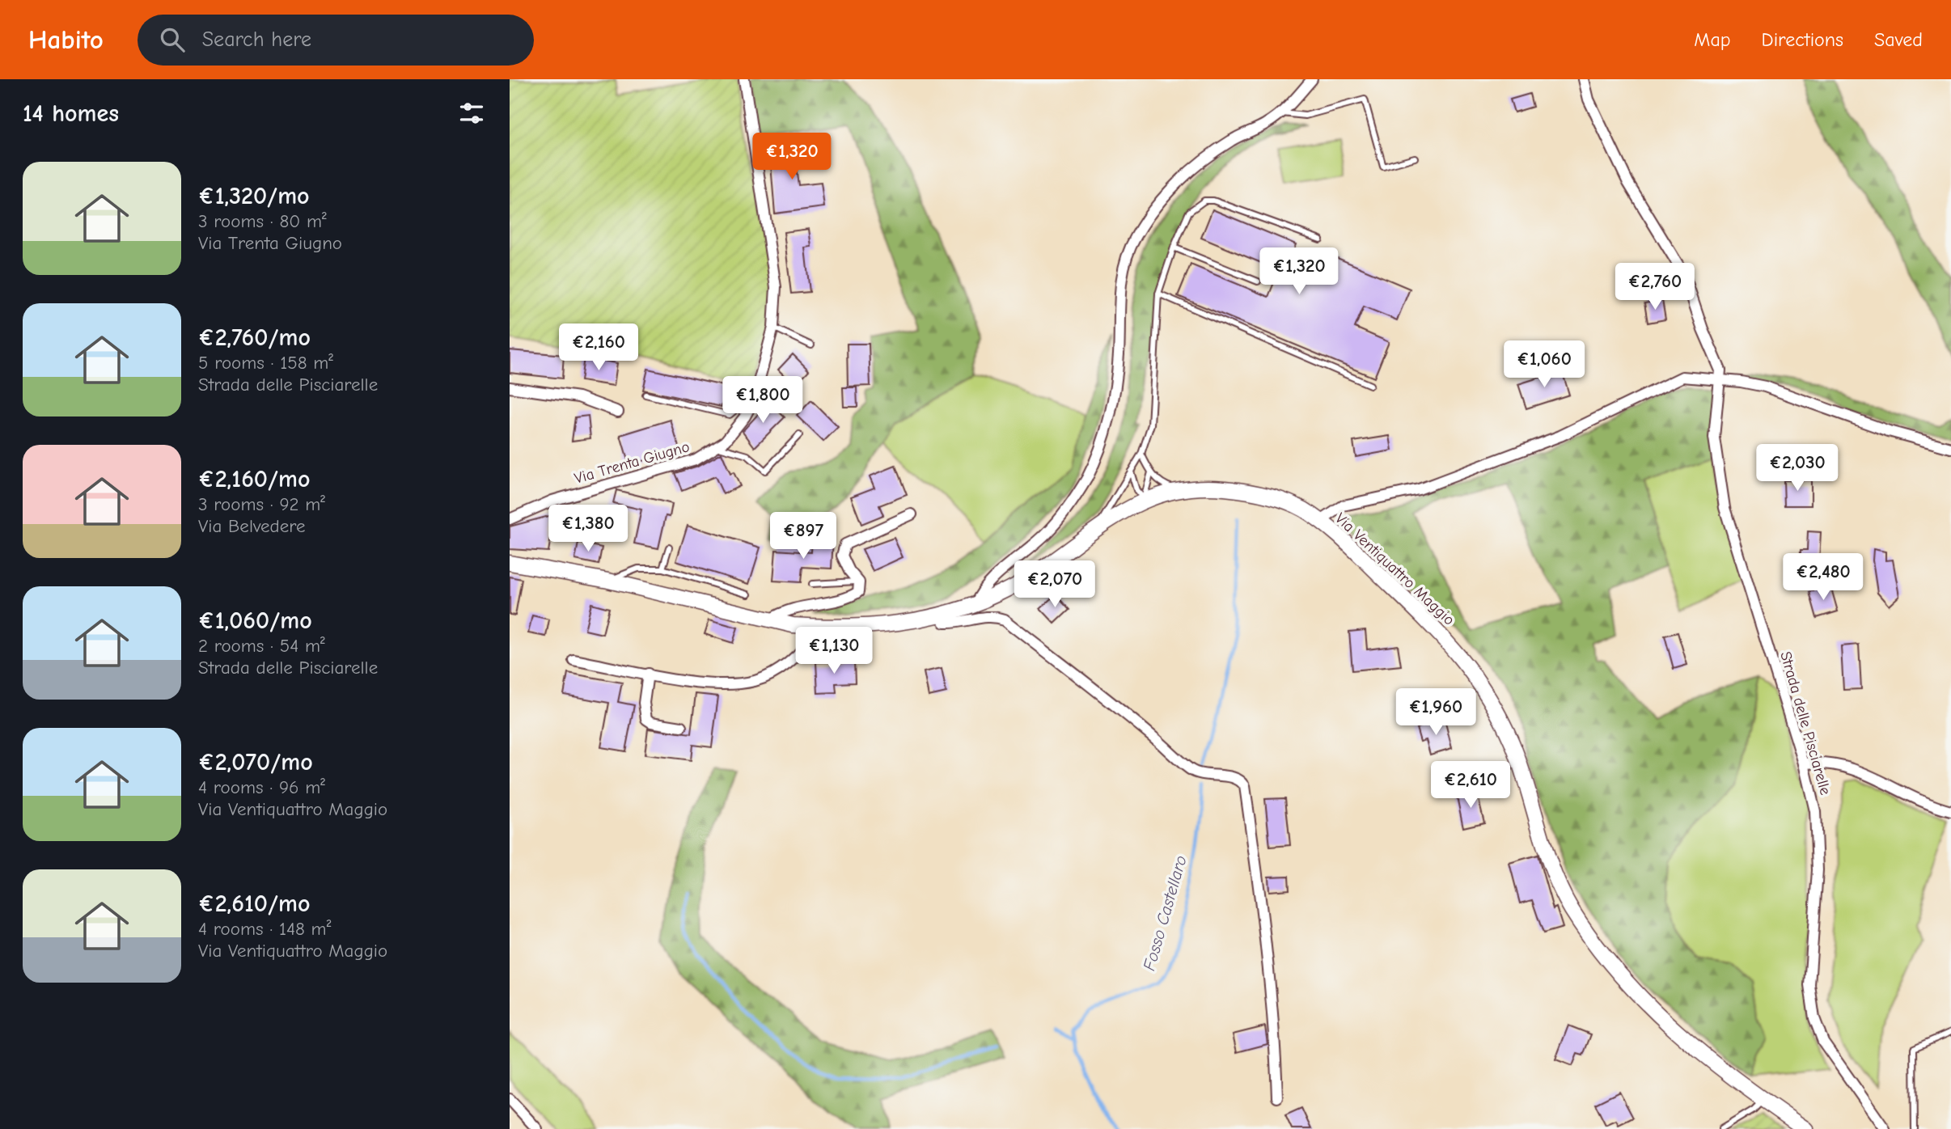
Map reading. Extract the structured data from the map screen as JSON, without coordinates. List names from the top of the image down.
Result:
{
  "streets": {
    "main road": ["Via Ventiquattro Maggio"],
    "street": ["Via Trenta Giugno", "Strada delle Pisciarelle"]
  },
  "water": ["Fosso Castellaro"],
  "page": {
    "header": "Habito",
    "search": "Search here",
    "nav": ["Map", "Directions", "Saved"],
    "heading": "14 homes",
    "price": [
      "€1,320",
      "€1,320",
      "€2,760",
      "€2,160",
      "€1,060",
      "€1,800",
      "€2,030",
      "€1,380",
      "€897",
      "€2,480",
      "€2,070",
      "€1,130",
      "€1,960",
      "€2,610"
    ],
    "list": [
      {
        "name": "€1,320/mo",
        "note": "3 rooms · 80 m² · Via Trenta Giugno"
      },
      {
        "name": "€2,760/mo",
        "note": "5 rooms · 158 m² · Strada delle Pisciarelle"
      },
      {
        "name": "€2,160/mo",
        "note": "3 rooms · 92 m² · Via Belvedere"
      },
      {
        "name": "€1,060/mo",
        "note": "2 rooms · 54 m² · Strada delle Pisciarelle"
      },
      {
        "name": "€2,070/mo",
        "note": "4 rooms · 96 m² · Via Ventiquattro Maggio"
      },
      {
        "name": "€2,610/mo",
        "note": "4 rooms · 148 m² · Via Ventiquattro Maggio"
      }
    ]
  }
}
